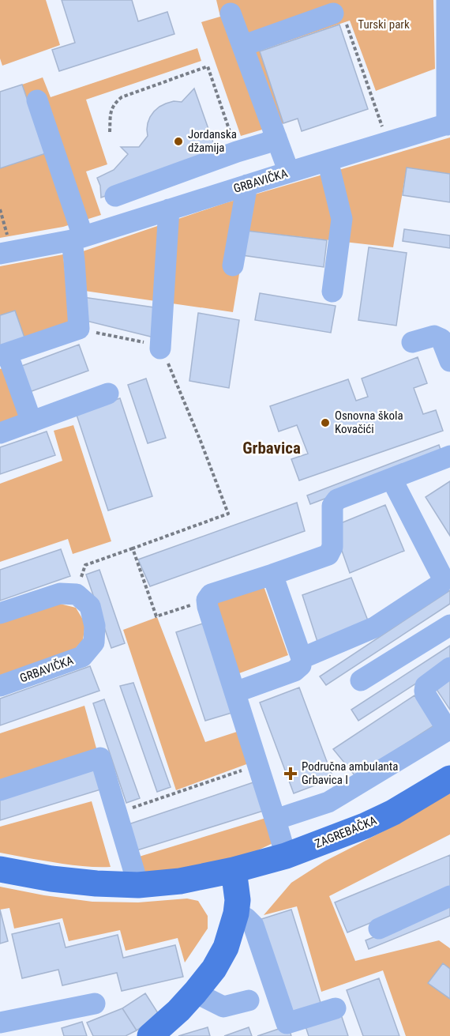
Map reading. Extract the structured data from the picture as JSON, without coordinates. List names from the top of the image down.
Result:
{
  "streets": {
    "main road": ["ZAGREBAČKA"],
    "street": ["GRBAVIČKA"]
  },
  "districts": ["Grbavica"],
  "parks": ["Turski park"],
  "places": {
    "other": ["Jordanska džamija", "Osnovna škola Kovačići"],
    "health": ["Područna ambulanta Grbavica I"]
  }
}
